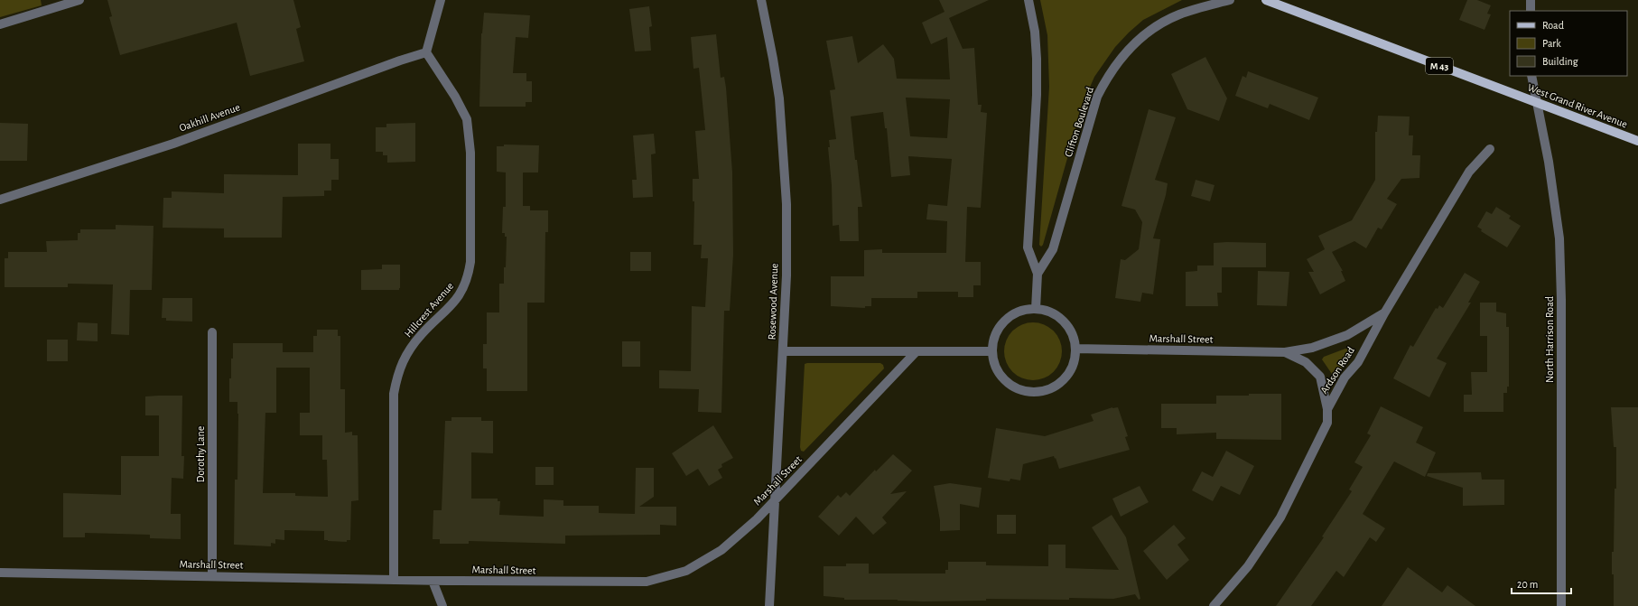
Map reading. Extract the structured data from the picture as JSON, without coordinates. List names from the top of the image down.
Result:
{
  "streets": {
    "main road": ["M 43", "West Grand River Avenue"],
    "street": [
      "Oakhill Avenue",
      "Clifton Boulevard",
      "Rosewood Avenue",
      "Hillcrest Avenue",
      "Marshall Street",
      "North Harrison Road",
      "Ardson Road",
      "Dorothy Lane"
    ]
  },
  "crossings": [
    ["West Grand River Avenue", "North Harrison Road"],
    ["Oakhill Avenue", "Hillcrest Avenue"],
    ["Clifton Boulevard", "Marshall Street"],
    ["Rosewood Avenue", "Marshall Street"],
    ["Hillcrest Avenue", "Marshall Street"],
    ["Marshall Street", "Ardson Road"],
    ["Marshall Street", "Dorothy Lane"]
  ],
  "legend": ["Road", "Park", "Building"],
  "scale_bar": "20 m"
}
